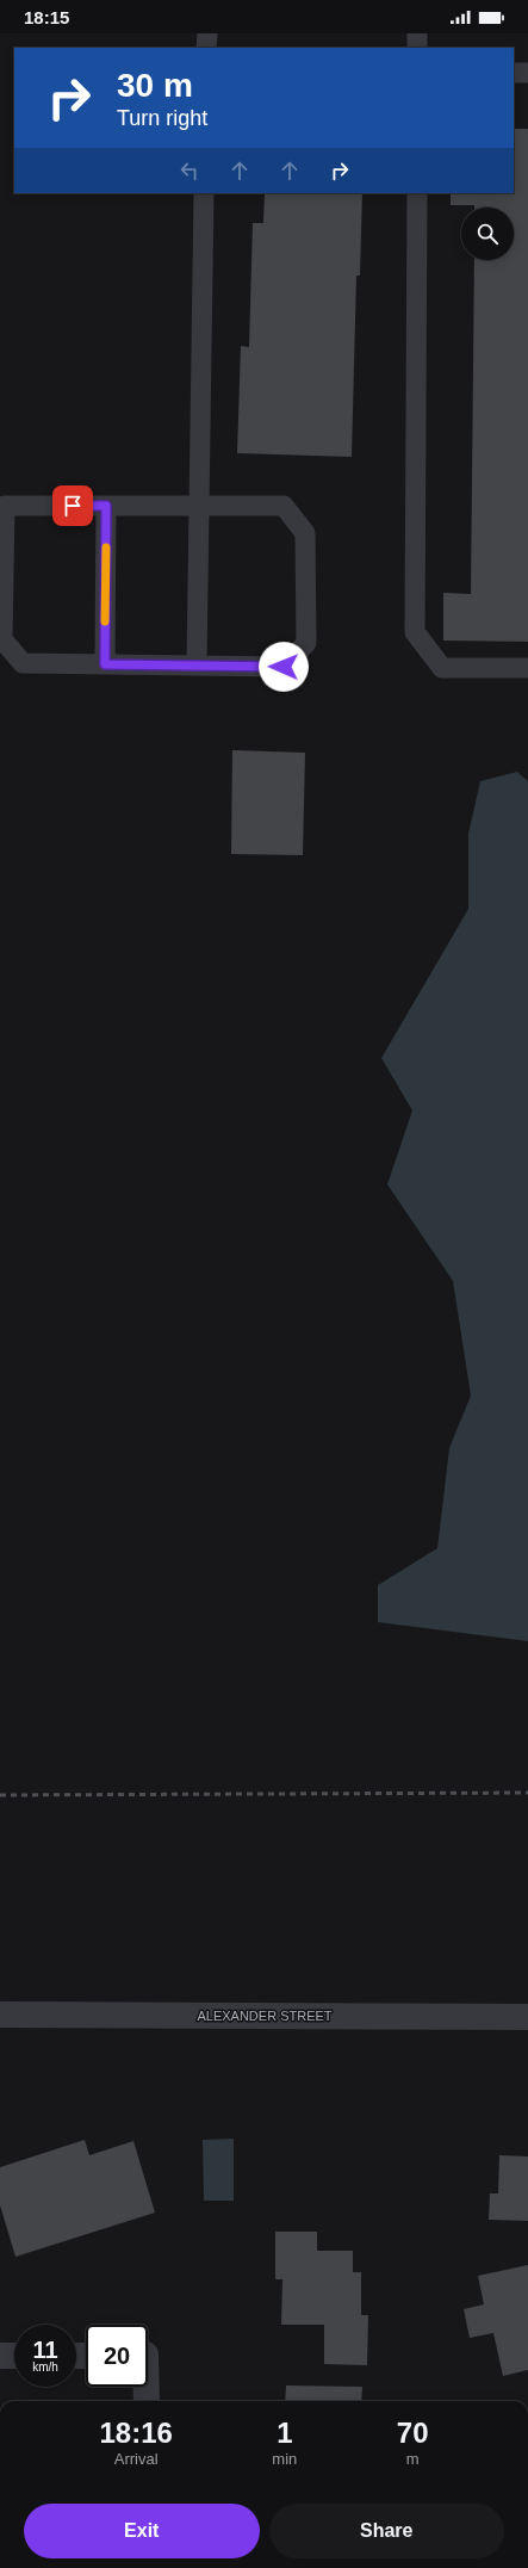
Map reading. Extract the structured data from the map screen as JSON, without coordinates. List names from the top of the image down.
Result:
{
  "streets": {
    "street": ["ALEXANDER STREET"]
  },
  "page": {
    "status": "18:15",
    "turn": ["30 m", "Turn right"],
    "speed": "11 km/h",
    "limit": "20",
    "eta": [
      "18:16",
      "Arrival",
      "1",
      "min",
      "70",
      "m"
    ],
    "buttons": ["Exit", "Share"]
  }
}
